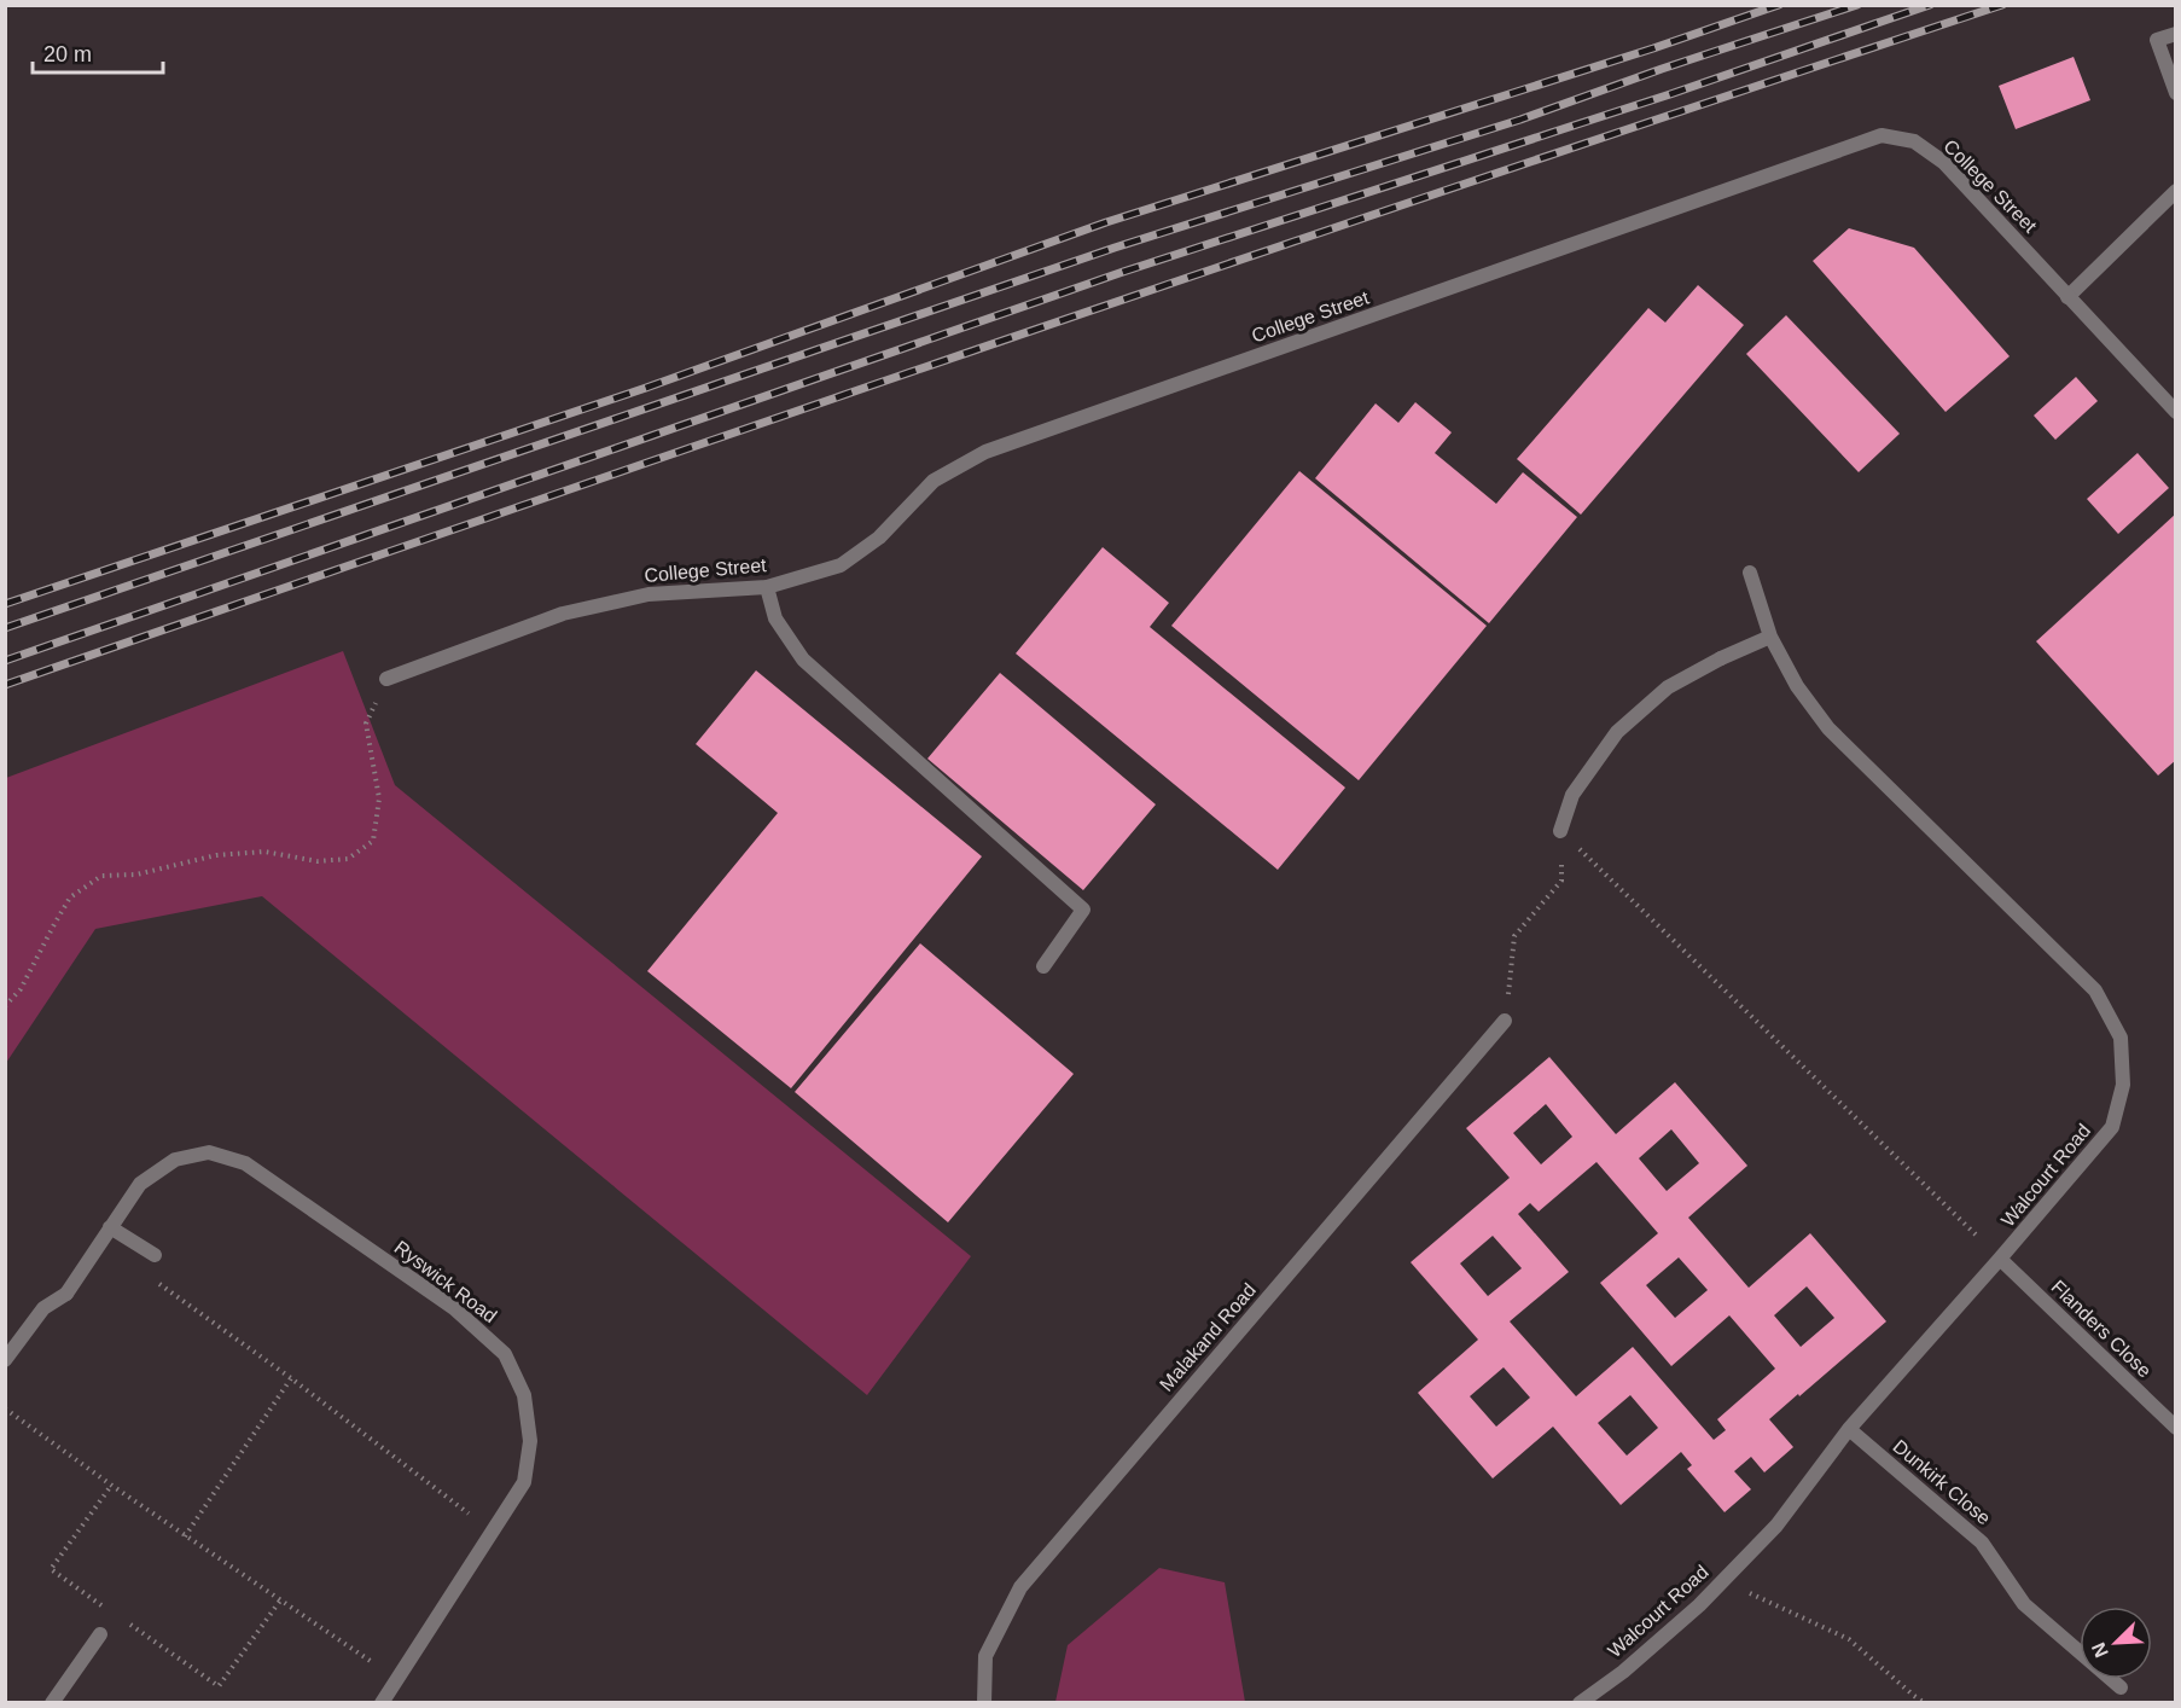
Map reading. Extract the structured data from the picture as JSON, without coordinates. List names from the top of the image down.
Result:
{
  "streets": {
    "street": [
      "College Street",
      "Walcourt Road",
      "Ryswick Road",
      "Flanders Close",
      "Malakand Road",
      "Dunkirk Close"
    ]
  },
  "crossings": [
    ["Walcourt Road", "Flanders Close"],
    ["Walcourt Road", "Dunkirk Close"]
  ],
  "scale_bar": "20 m",
  "north": "bottom left"
}
